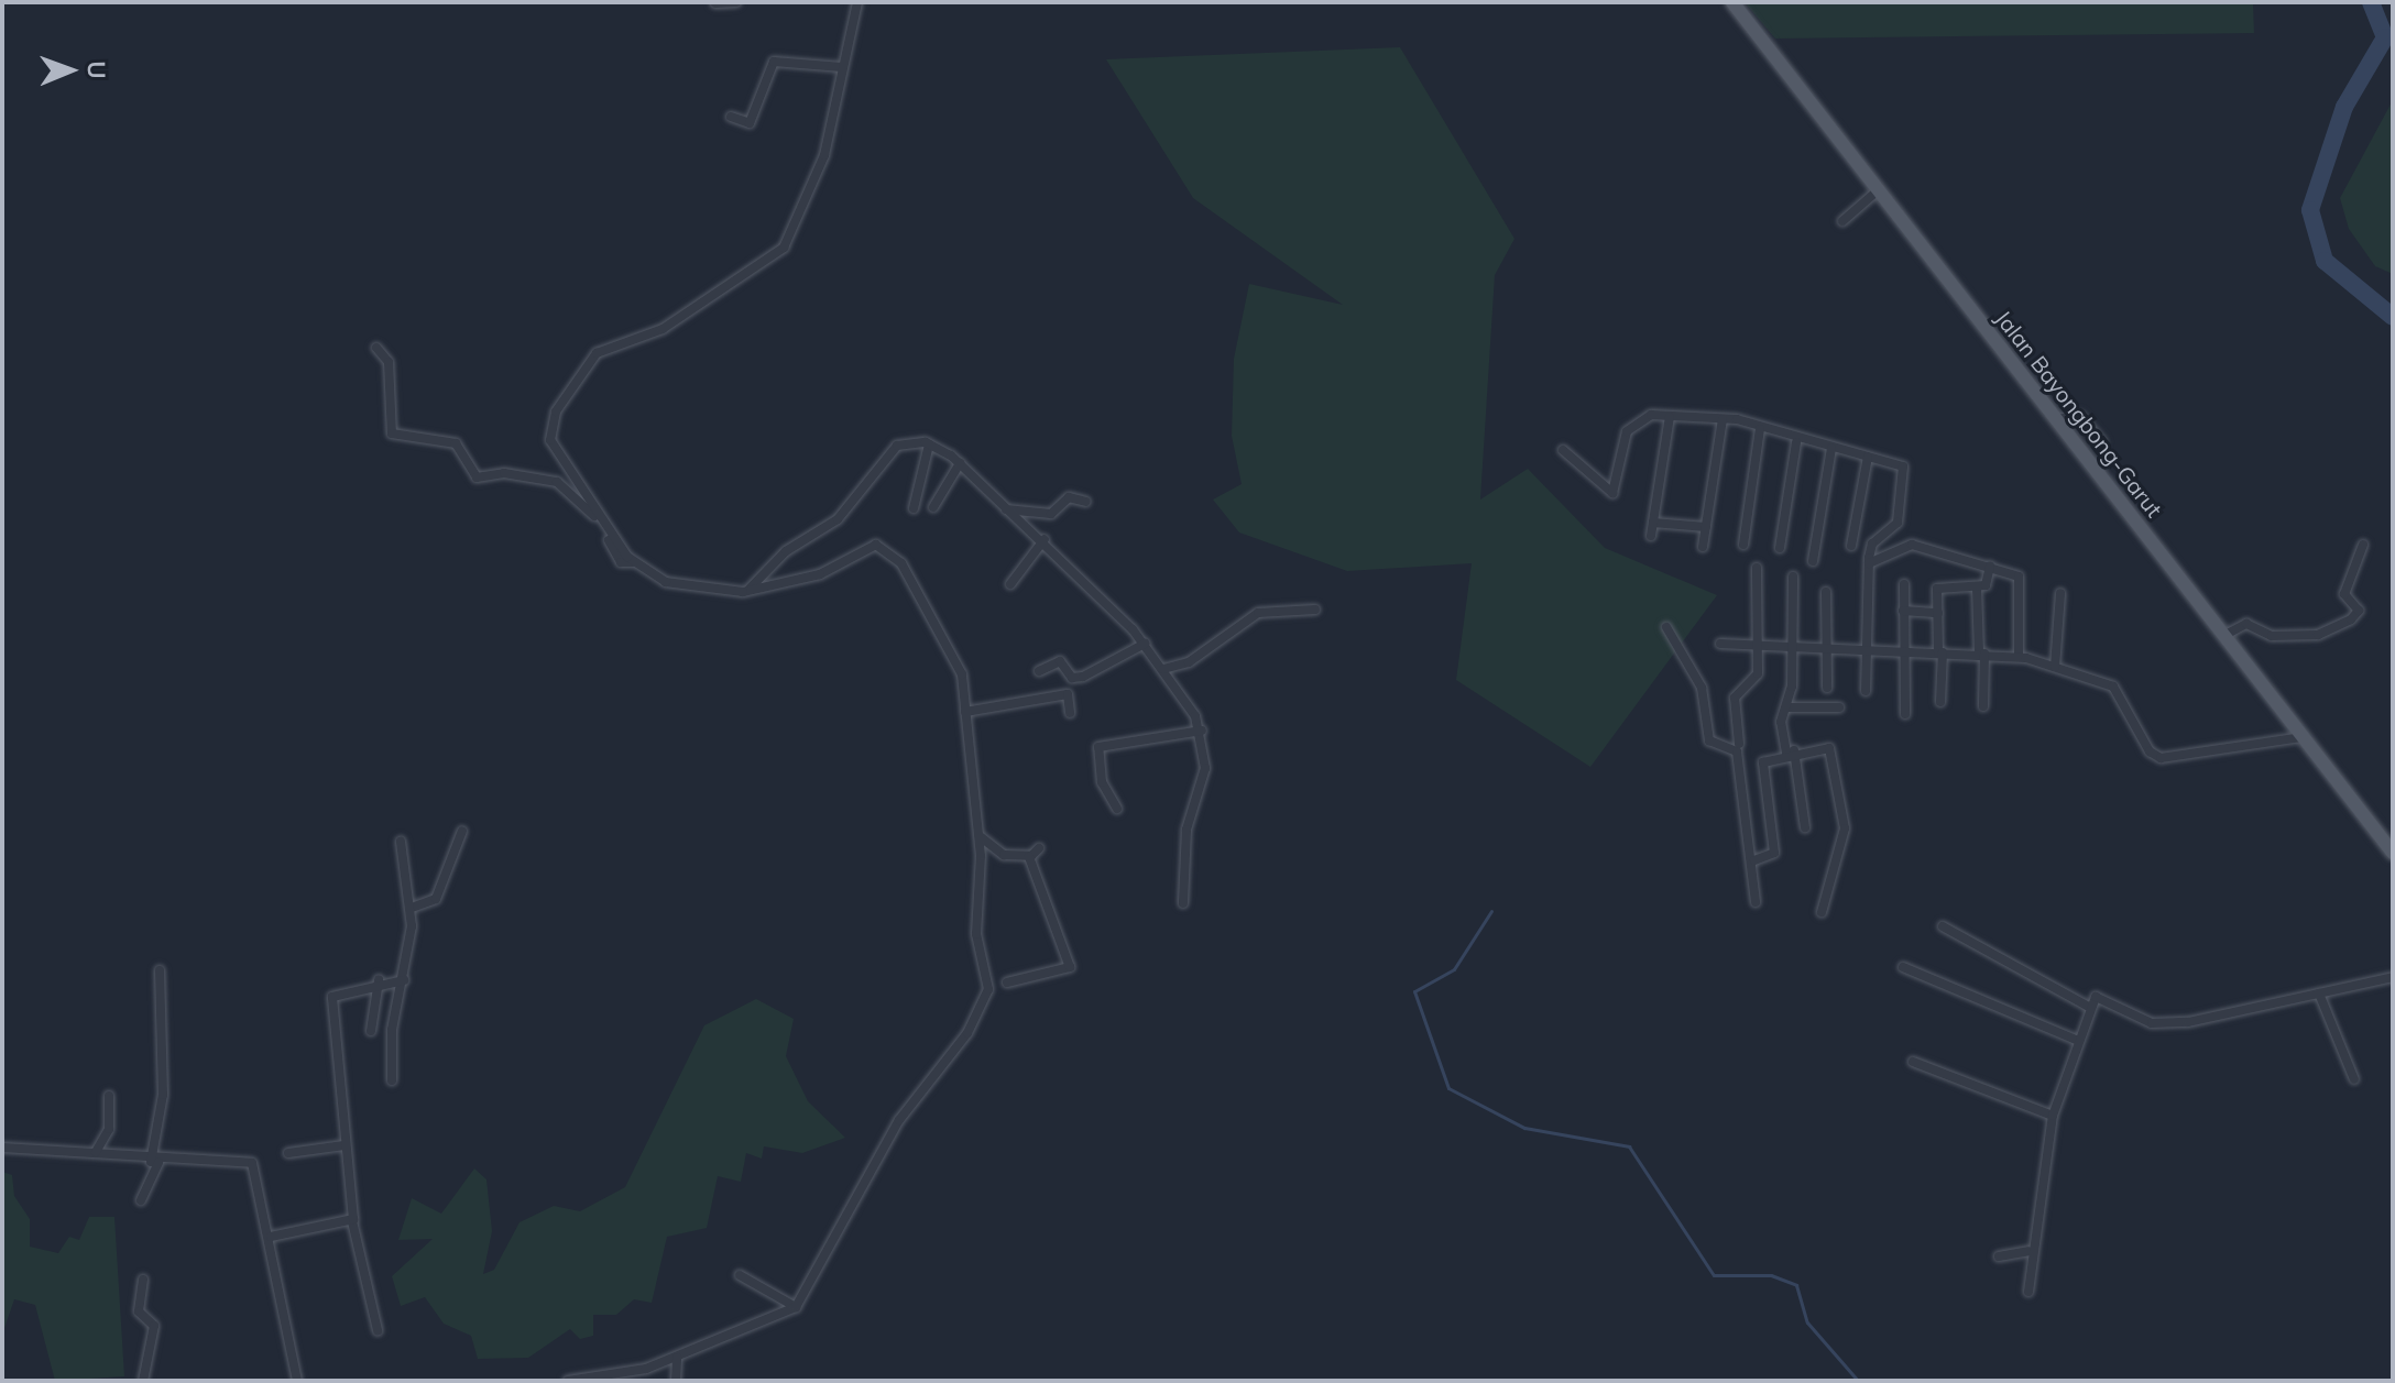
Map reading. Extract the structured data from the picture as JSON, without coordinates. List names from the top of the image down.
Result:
{
  "streets": {
    "main road": ["Jalan Bayongbong-Garut"]
  },
  "north": "right"
}
